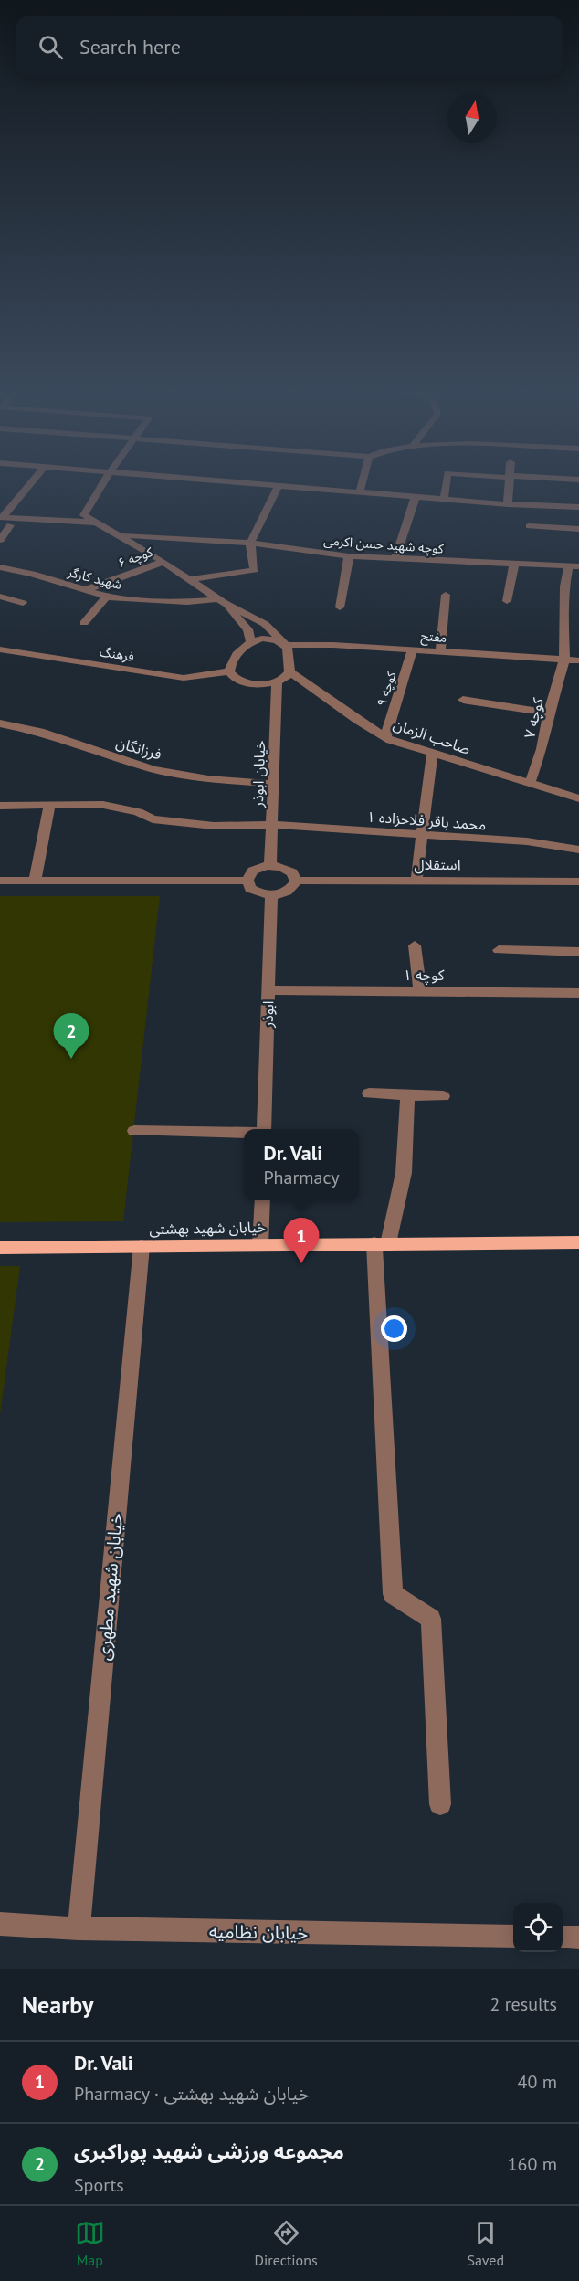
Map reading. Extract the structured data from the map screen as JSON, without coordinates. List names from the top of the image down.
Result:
{
  "streets": {
    "main road": ["خیابان شهید بهشتی"],
    "street": [
      "کوچه شهید حسن اکرمی",
      "کوچه ۶",
      "شهید کارگر",
      "مفتح",
      "فرهنگ",
      "کوچه ۹",
      "کوچه ۷",
      "صاحب الزمان",
      "فرزانگان",
      "خیابان ابوذر",
      "محمد باقر فلاحزاده ۱",
      "استقلال",
      "کوچه ۱",
      "ابوذر",
      "خیابان شهید مطهری",
      "خیابان نظامیه"
    ]
  },
  "crossings": [
    ["کوچه شهید حسن اکرمی", "کوچه ۷"],
    ["کوچه ۶", "شهید کارگر"],
    ["مفتح", "فرهنگ"],
    ["مفتح", "کوچه ۹"],
    ["مفتح", "کوچه ۷"],
    ["مفتح", "صاحب الزمان"],
    ["مفتح", "خیابان ابوذر"],
    ["فرهنگ", "صاحب الزمان"],
    ["فرهنگ", "خیابان ابوذر"],
    ["کوچه ۹", "صاحب الزمان"],
    ["کوچه ۷", "صاحب الزمان"],
    ["صاحب الزمان", "خیابان ابوذر"],
    ["فرزانگان", "خیابان ابوذر"],
    ["خیابان ابوذر", "محمد باقر فلاحزاده ۱"],
    ["خیابان ابوذر", "استقلال"],
    ["خیابان ابوذر", "ابوذر"],
    ["استقلال", "ابوذر"],
    ["کوچه ۱", "ابوذر"],
    ["خیابان شهید بهشتی", "خیابان شهید مطهری"],
    ["خیابان شهید مطهری", "خیابان نظامیه"]
  ],
  "north": "top",
  "page": {
    "search": "Search here",
    "pins": ["2", "1"],
    "popup": ["Dr. Vali", "Pharmacy"],
    "heading": ["Nearby", "2 results"],
    "list": [
      {
        "mark": "1",
        "name": "Dr. Vali",
        "note": "Pharmacy · خیابان شهید بهشتی",
        "value": "40 m"
      },
      {
        "mark": "2",
        "name": "مجموعه ورزشی شهید پوراکبری",
        "note": "Sports",
        "value": "160 m"
      }
    ],
    "nav": ["Map", "Directions", "Saved"]
  }
}
